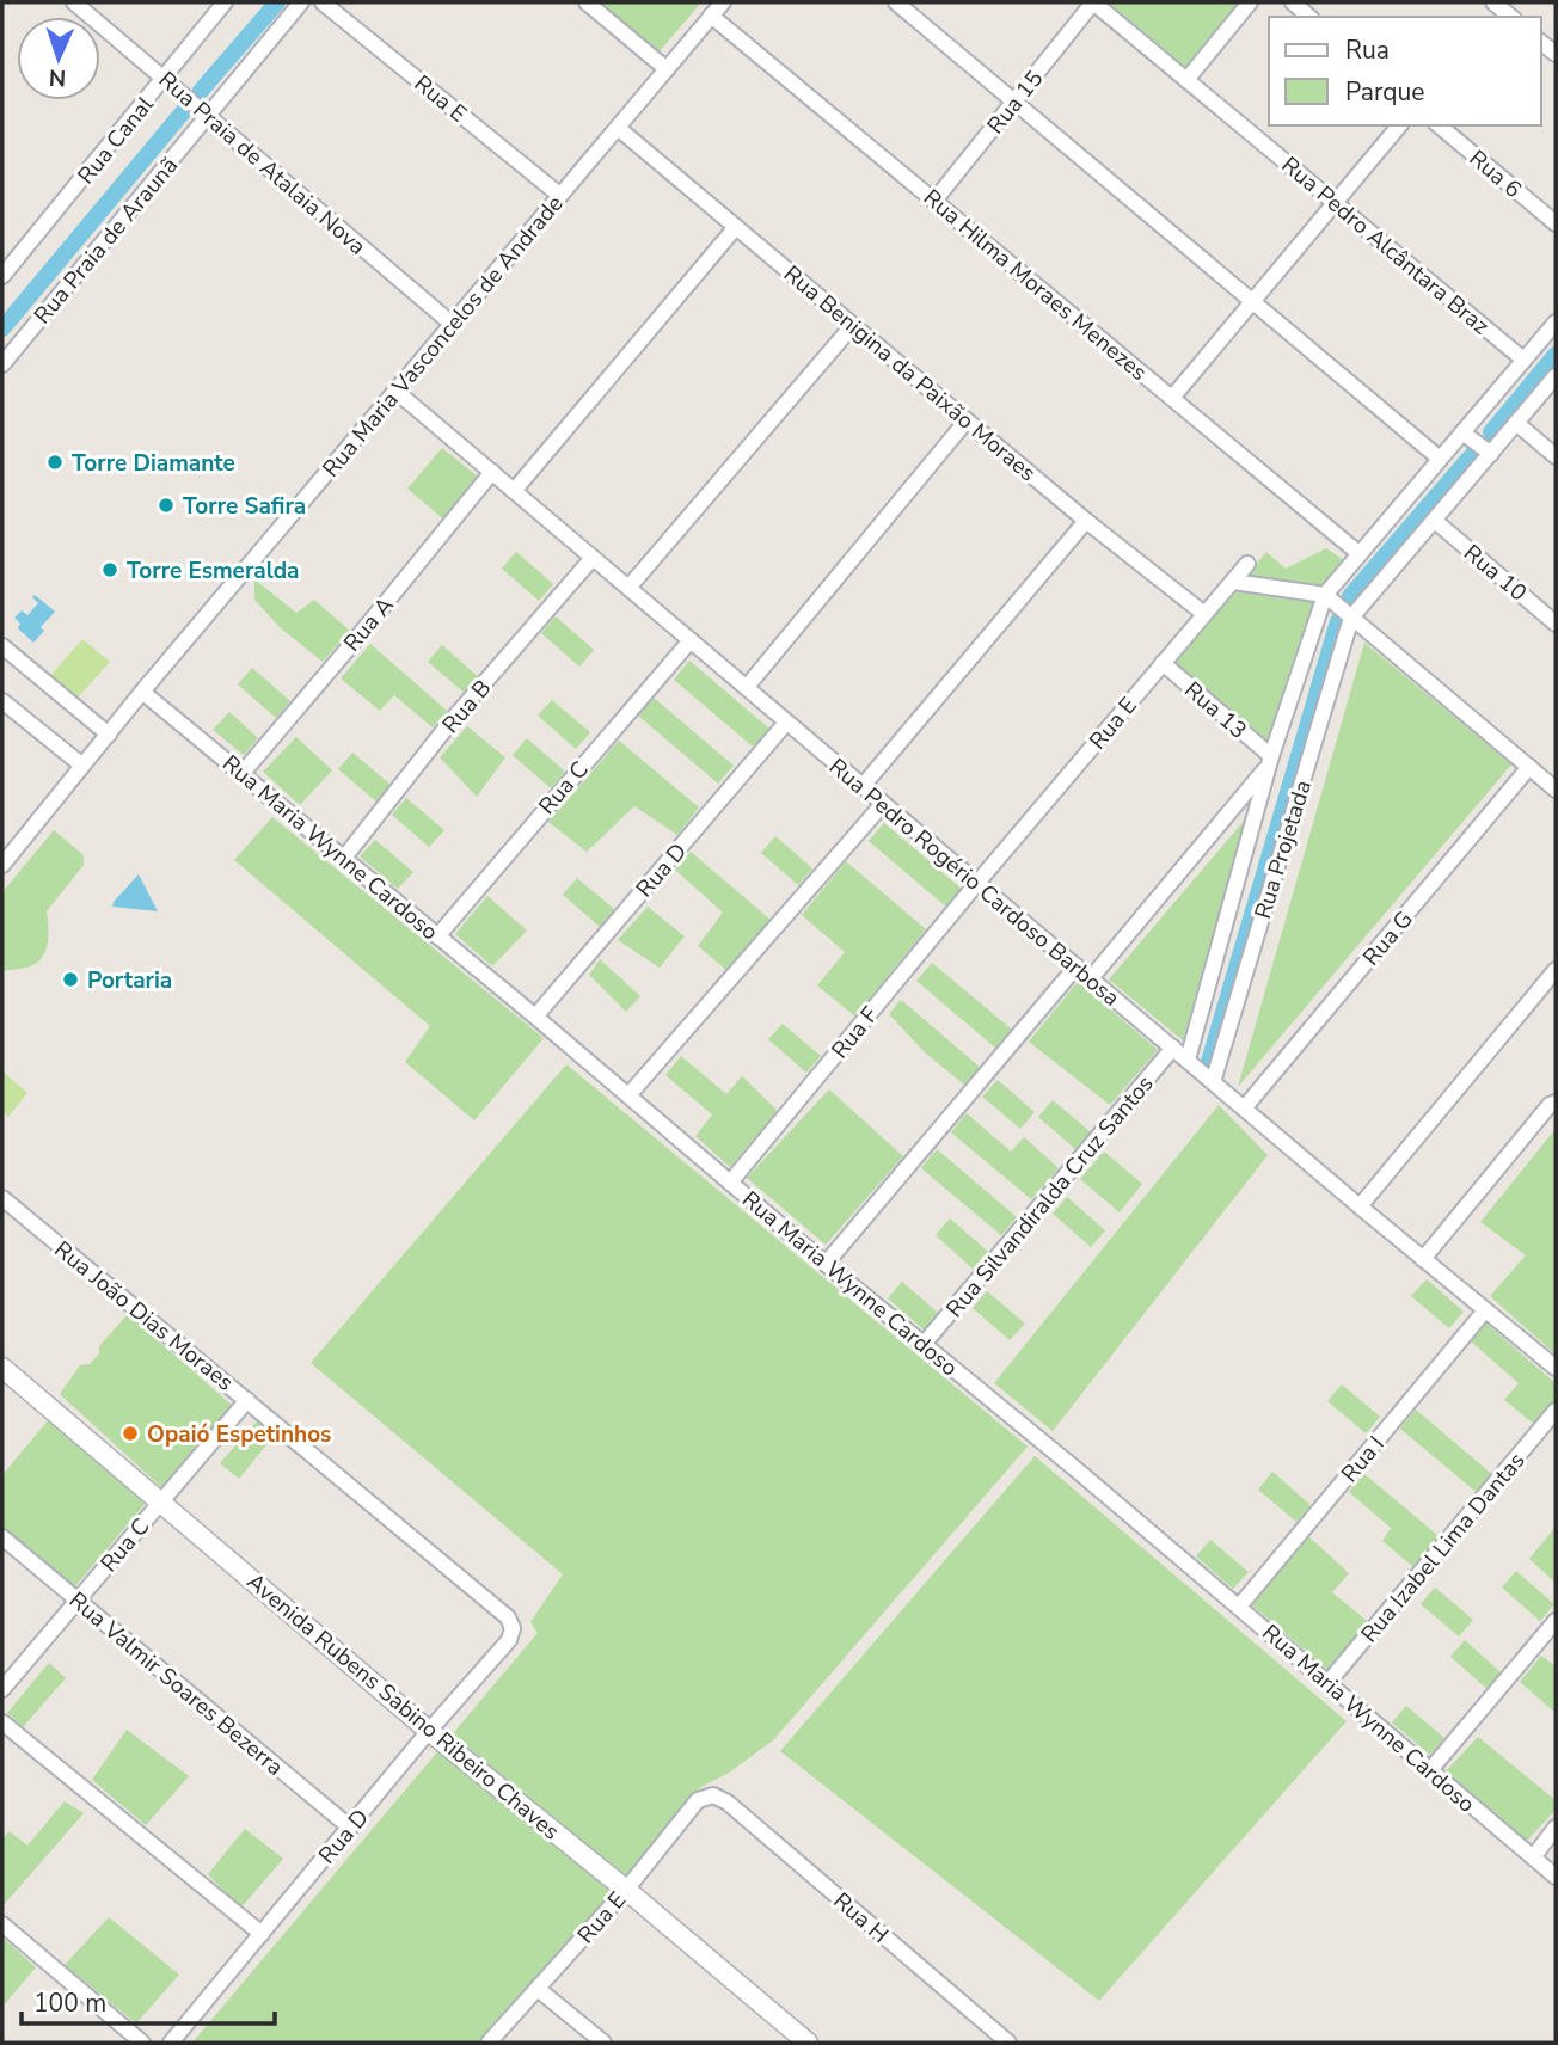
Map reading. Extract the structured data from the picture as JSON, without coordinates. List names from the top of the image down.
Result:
{
  "streets": {
    "street": [
      "Rua E",
      "Rua 15",
      "Rua Canal",
      "Rua Praia de Atalaia Nova",
      "Rua 6",
      "Rua Praia de Araunã",
      "Rua Pedro Alcântara Braz",
      "Rua Hilma Moraes Menezes",
      "Rua Maria Vasconcelos de Andrade",
      "Rua Benigina da Paixão Moraes",
      "Rua 10",
      "Rua A",
      "Rua B",
      "Rua 13",
      "Rua C",
      "Rua Maria Wynne Cardoso",
      "Rua Projetada",
      "Rua D",
      "Rua Pedro Rogério Cardoso Barbosa",
      "Rua G",
      "Rua F",
      "Rua Silvandiralda Cruz Santos",
      "Rua João Dias Moraes",
      "Rua I",
      "Rua Izabel Lima Dantas",
      "Rua Valmir Soares Bezerra",
      "Avenida Rubens Sabino Ribeiro Chaves",
      "Rua H"
    ]
  },
  "crossings": [
    ["Rua E", "Rua Maria Vasconcelos de Andrade"],
    ["Rua E", "Rua Benigina da Paixão Moraes"],
    ["Rua E", "Rua 13"],
    ["Rua E", "Rua Pedro Rogério Cardoso Barbosa"],
    ["Rua E", "Rua F"],
    ["Rua E", "Avenida Rubens Sabino Ribeiro Chaves"],
    ["Rua E", "Rua H"],
    ["Rua 15", "Rua Pedro Alcântara Braz"],
    ["Rua 15", "Rua Hilma Moraes Menezes"],
    ["Rua Canal", "Rua Praia de Atalaia Nova"],
    ["Rua Praia de Atalaia Nova", "Rua Praia de Araunã"],
    ["Rua Praia de Atalaia Nova", "Rua Maria Vasconcelos de Andrade"],
    ["Rua Hilma Moraes Menezes", "Rua Maria Vasconcelos de Andrade"],
    ["Rua Maria Vasconcelos de Andrade", "Rua Benigina da Paixão Moraes"],
    ["Rua Maria Vasconcelos de Andrade", "Rua Maria Wynne Cardoso"],
    ["Rua Maria Vasconcelos de Andrade", "Rua Pedro Rogério Cardoso Barbosa"],
    ["Rua A", "Rua Maria Wynne Cardoso"],
    ["Rua A", "Rua Pedro Rogério Cardoso Barbosa"],
    ["Rua B", "Rua Maria Wynne Cardoso"],
    ["Rua B", "Rua Pedro Rogério Cardoso Barbosa"],
    ["Rua 13", "Rua Projetada"],
    ["Rua C", "Rua Maria Wynne Cardoso"],
    ["Rua C", "Rua Pedro Rogério Cardoso Barbosa"],
    ["Rua C", "Rua João Dias Moraes"],
    ["Rua C", "Rua Valmir Soares Bezerra"],
    ["Rua C", "Avenida Rubens Sabino Ribeiro Chaves"],
    ["Rua Maria Wynne Cardoso", "Rua D"],
    ["Rua Maria Wynne Cardoso", "Rua F"],
    ["Rua Maria Wynne Cardoso", "Rua Silvandiralda Cruz Santos"],
    ["Rua Maria Wynne Cardoso", "Rua I"],
    ["Rua Maria Wynne Cardoso", "Rua Izabel Lima Dantas"],
    ["Rua Projetada", "Rua Pedro Rogério Cardoso Barbosa"],
    ["Rua D", "Rua Pedro Rogério Cardoso Barbosa"],
    ["Rua D", "Rua João Dias Moraes"],
    ["Rua D", "Rua Valmir Soares Bezerra"],
    ["Rua D", "Avenida Rubens Sabino Ribeiro Chaves"],
    ["Rua Pedro Rogério Cardoso Barbosa", "Rua G"],
    ["Rua Pedro Rogério Cardoso Barbosa", "Rua F"],
    ["Rua Pedro Rogério Cardoso Barbosa", "Rua Silvandiralda Cruz Santos"],
    ["Rua Pedro Rogério Cardoso Barbosa", "Rua I"]
  ],
  "places": [
    "Torre Diamante",
    "Torre Safira",
    "Torre Esmeralda",
    "Portaria",
    "Opaió Espetinhos"
  ],
  "legend": ["Rua", "Parque"],
  "scale_bar": "100 m",
  "north": "bottom"
}
